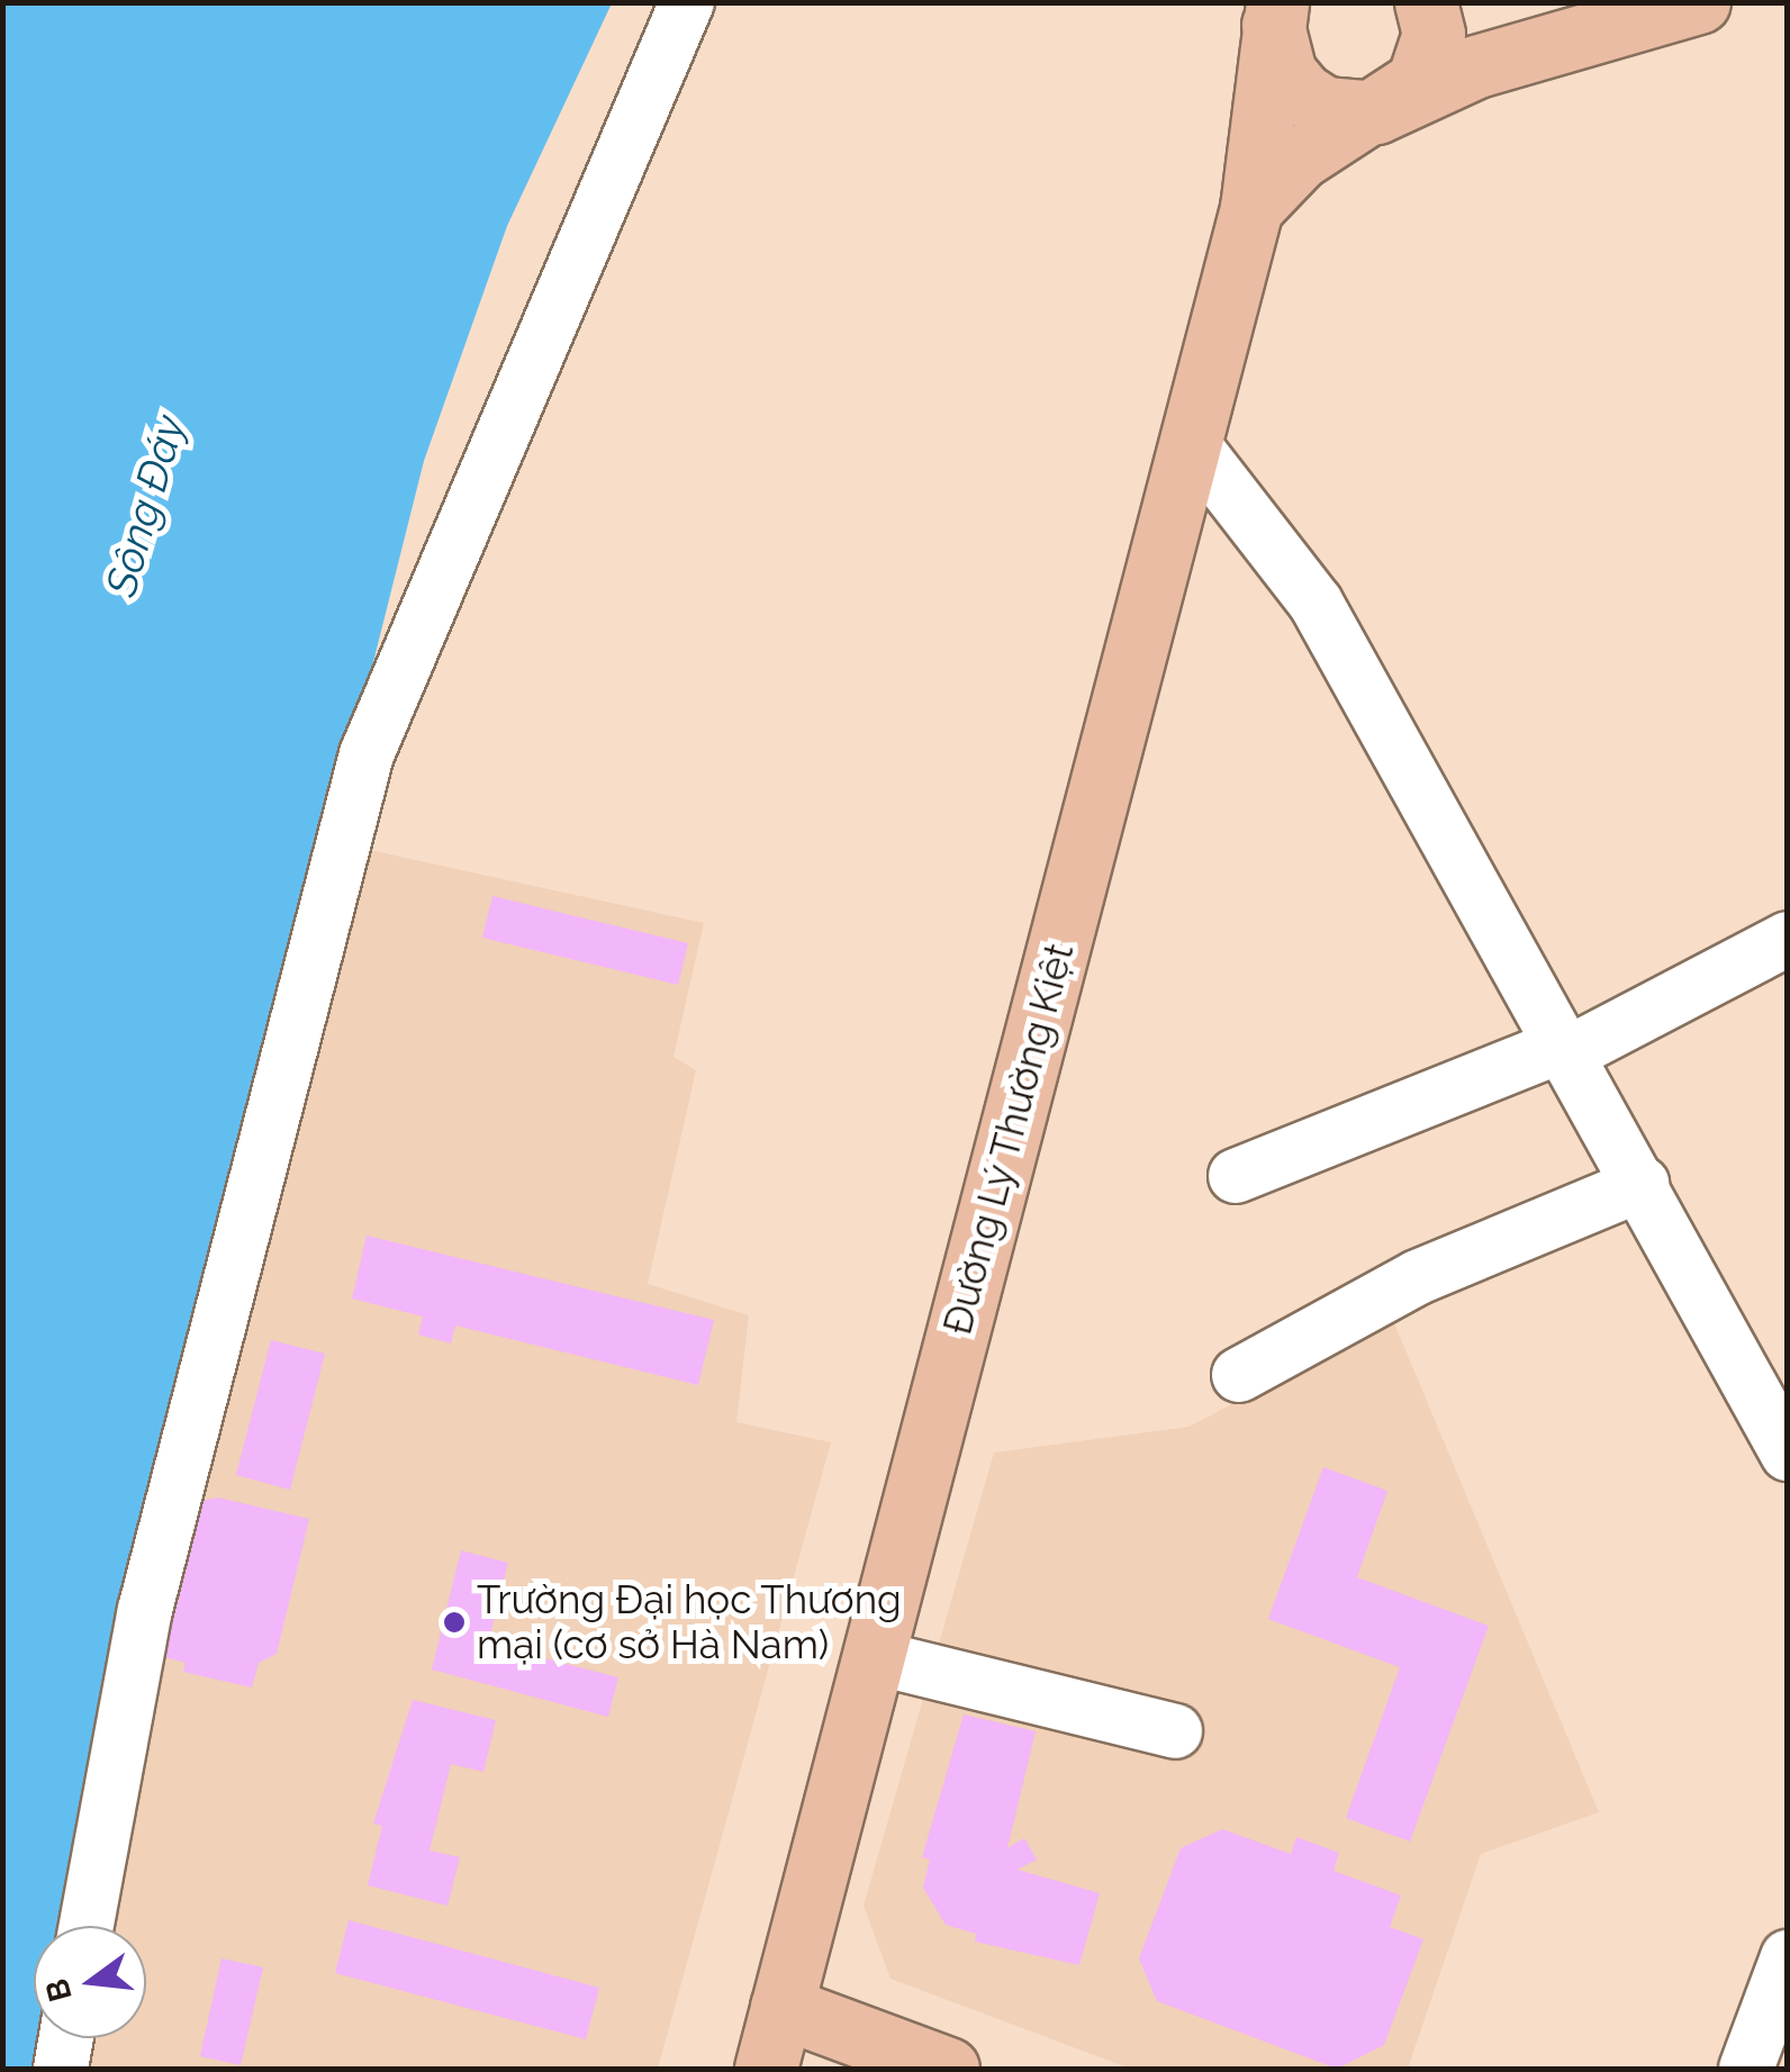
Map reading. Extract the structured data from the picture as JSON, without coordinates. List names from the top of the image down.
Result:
{
  "streets": {
    "main road": ["Đường Lý Thường Kiệt"]
  },
  "water": ["Sông Đáy"],
  "places": ["Trường Đại học Thương mại (cơ sở Hà Nam)"],
  "north": "left"
}
